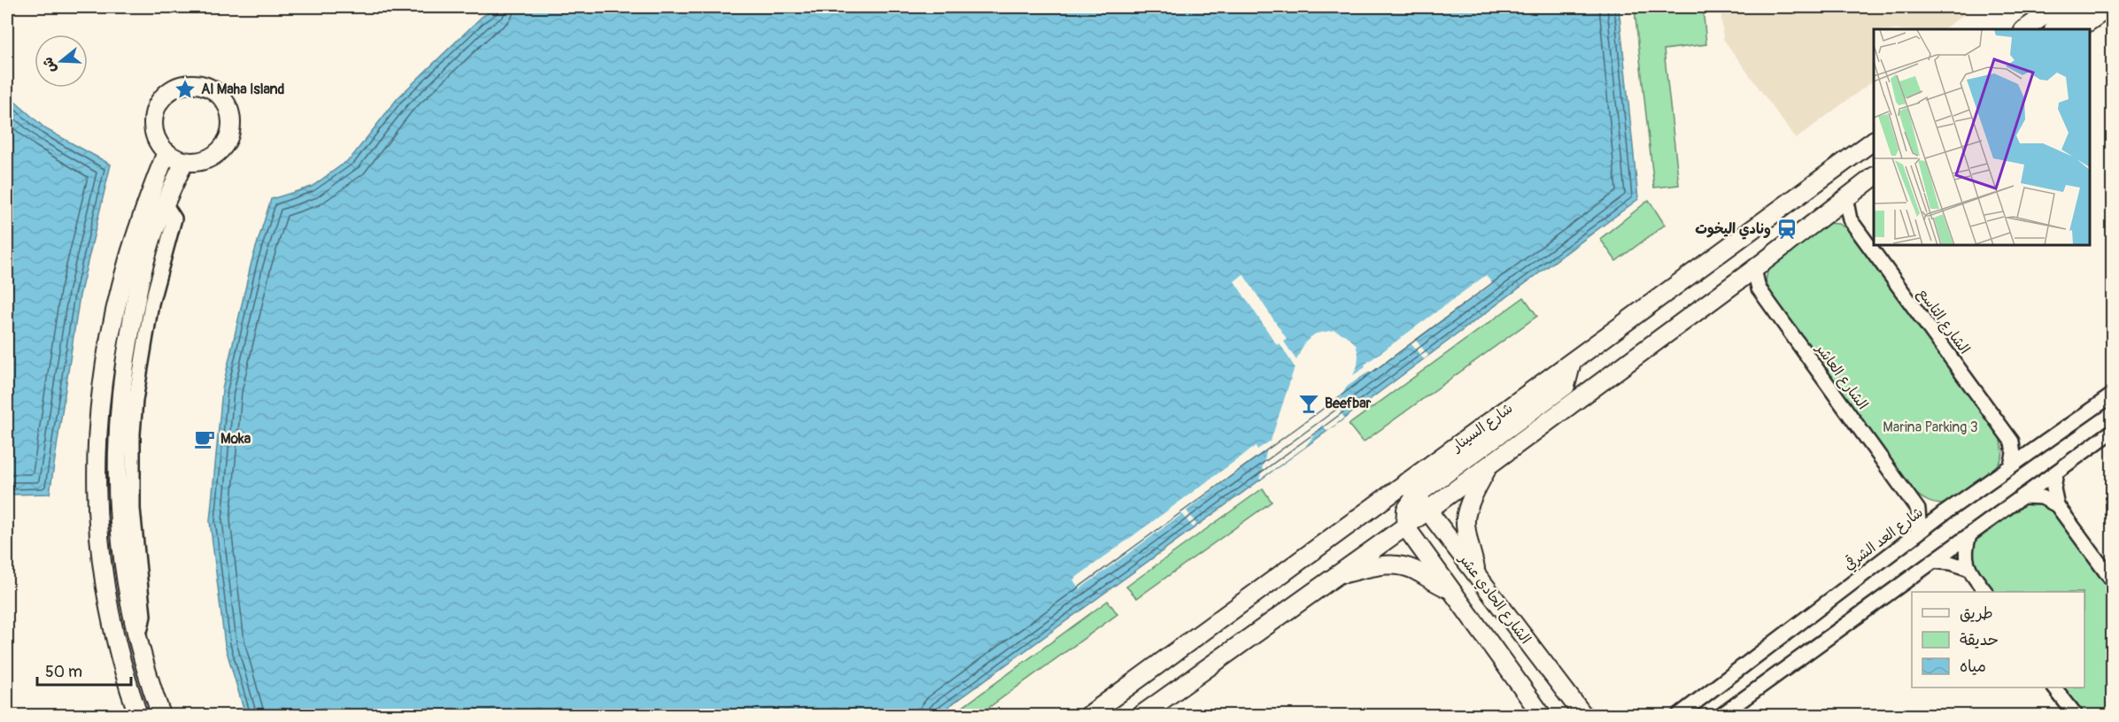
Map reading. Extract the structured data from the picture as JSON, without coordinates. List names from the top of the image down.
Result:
{
  "streets": {
    "street": [
      "الشارع التاسع",
      "الشارع العاشر",
      "شارع العد الشرقي",
      "الشارع الحادي عشر"
    ]
  },
  "parks": ["Marina Parking 3"],
  "places": {
    "place": ["Al Maha Island"],
    "station": ["ونادي اليخوت"],
    "bar": ["Beefbar"],
    "cafe": ["Moka"]
  },
  "legend": ["طريق", "حديقة", "مياه"],
  "scale_bar": "50 m",
  "north": "left"
}
